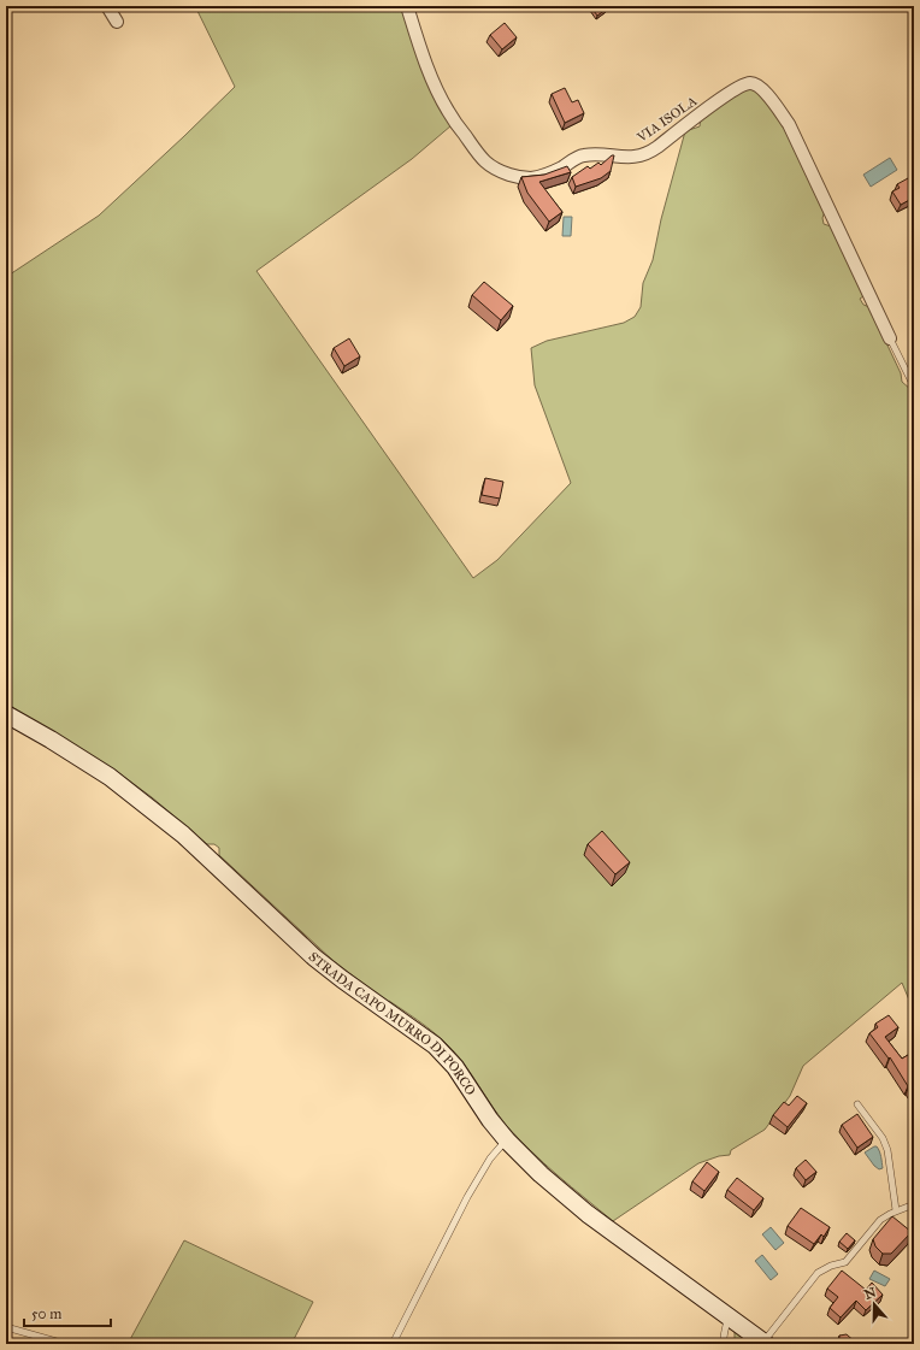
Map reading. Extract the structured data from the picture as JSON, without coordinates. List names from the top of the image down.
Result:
{
  "streets": {
    "street": ["VIA ISOLA", "STRADA CAPO MURRO DI PORCO"]
  },
  "scale_bar": "50 m",
  "north": "top"
}
